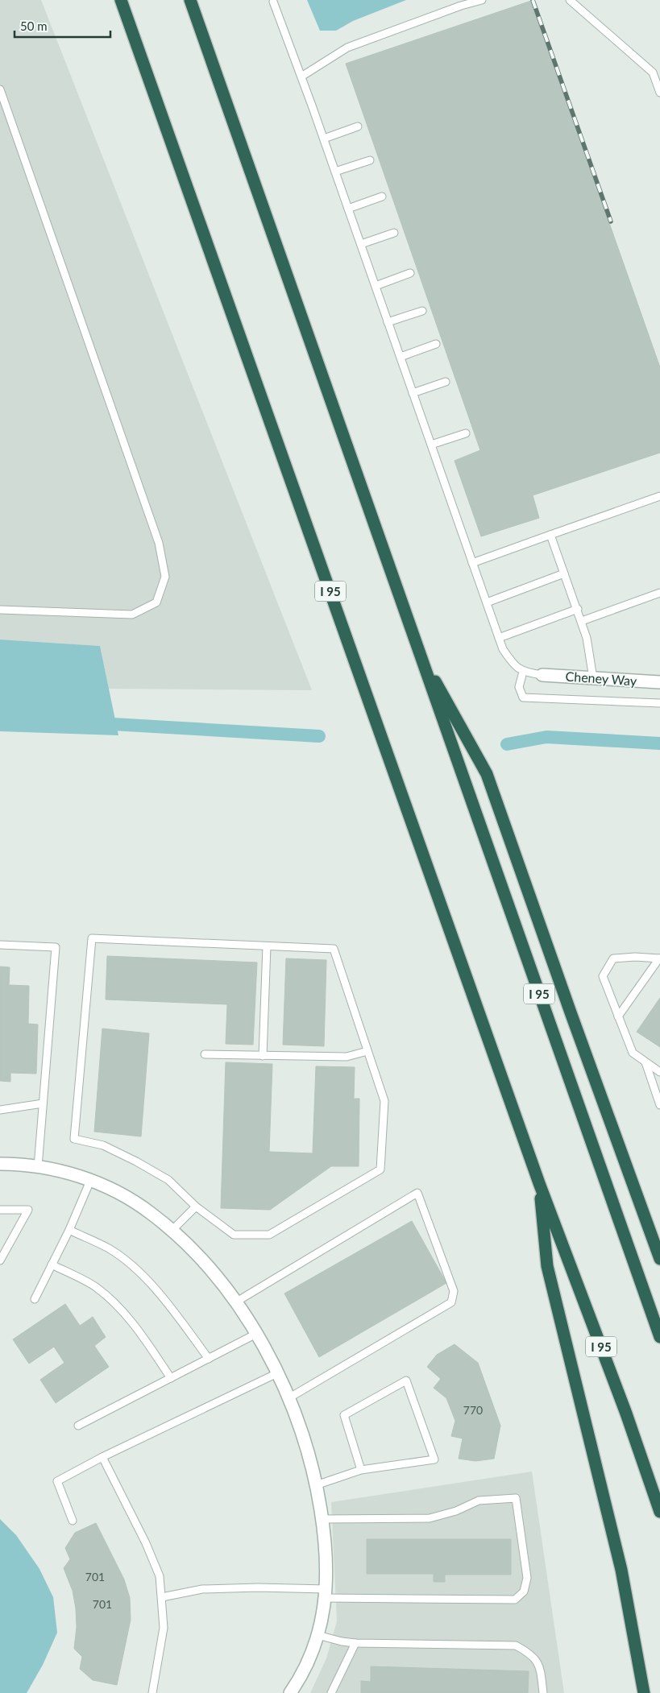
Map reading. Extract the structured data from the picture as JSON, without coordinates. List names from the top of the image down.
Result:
{
  "streets": {
    "highway": ["I 95"],
    "street": ["Cheney Way"]
  },
  "house_numbers": ["770", "701", "701"],
  "scale_bar": "50 m"
}
